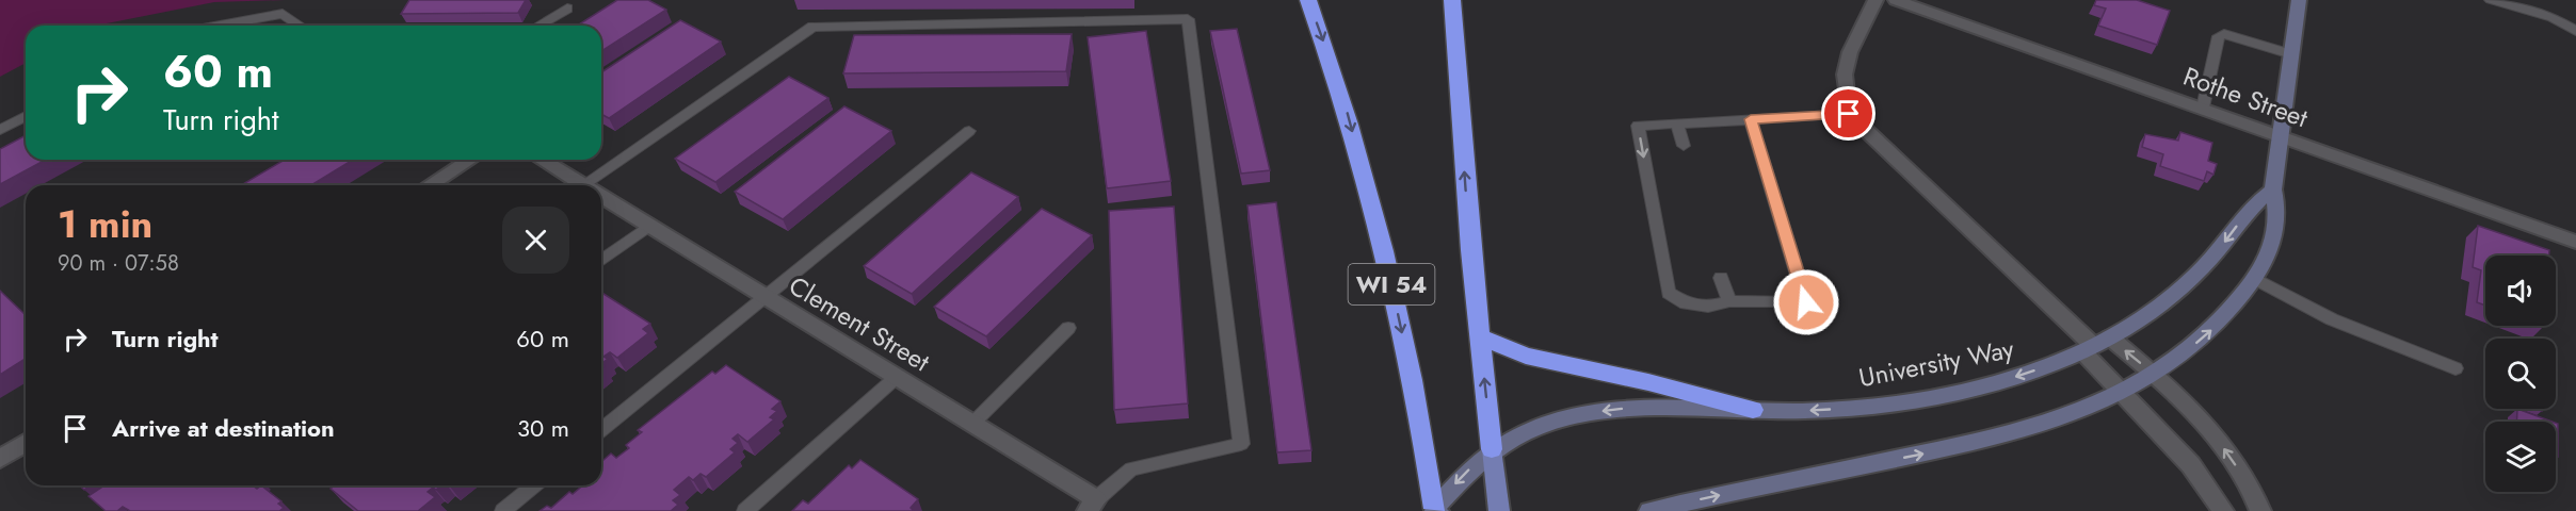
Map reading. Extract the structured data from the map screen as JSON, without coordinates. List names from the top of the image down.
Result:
{
  "streets": {
    "highway": ["WI 54"],
    "main road": ["University Way"],
    "street": ["Rothe Street", "Clement Street"]
  },
  "crossings": [
    ["WI 54", "University Way"]
  ],
  "page": {
    "turn": ["60 m", "Turn right"],
    "heading": ["1 min", "90 m · 07:58"],
    "list": [
      {
        "name": "Turn right",
        "value": "60 m"
      },
      {
        "name": "Arrive at destination",
        "value": "30 m"
      }
    ]
  }
}
